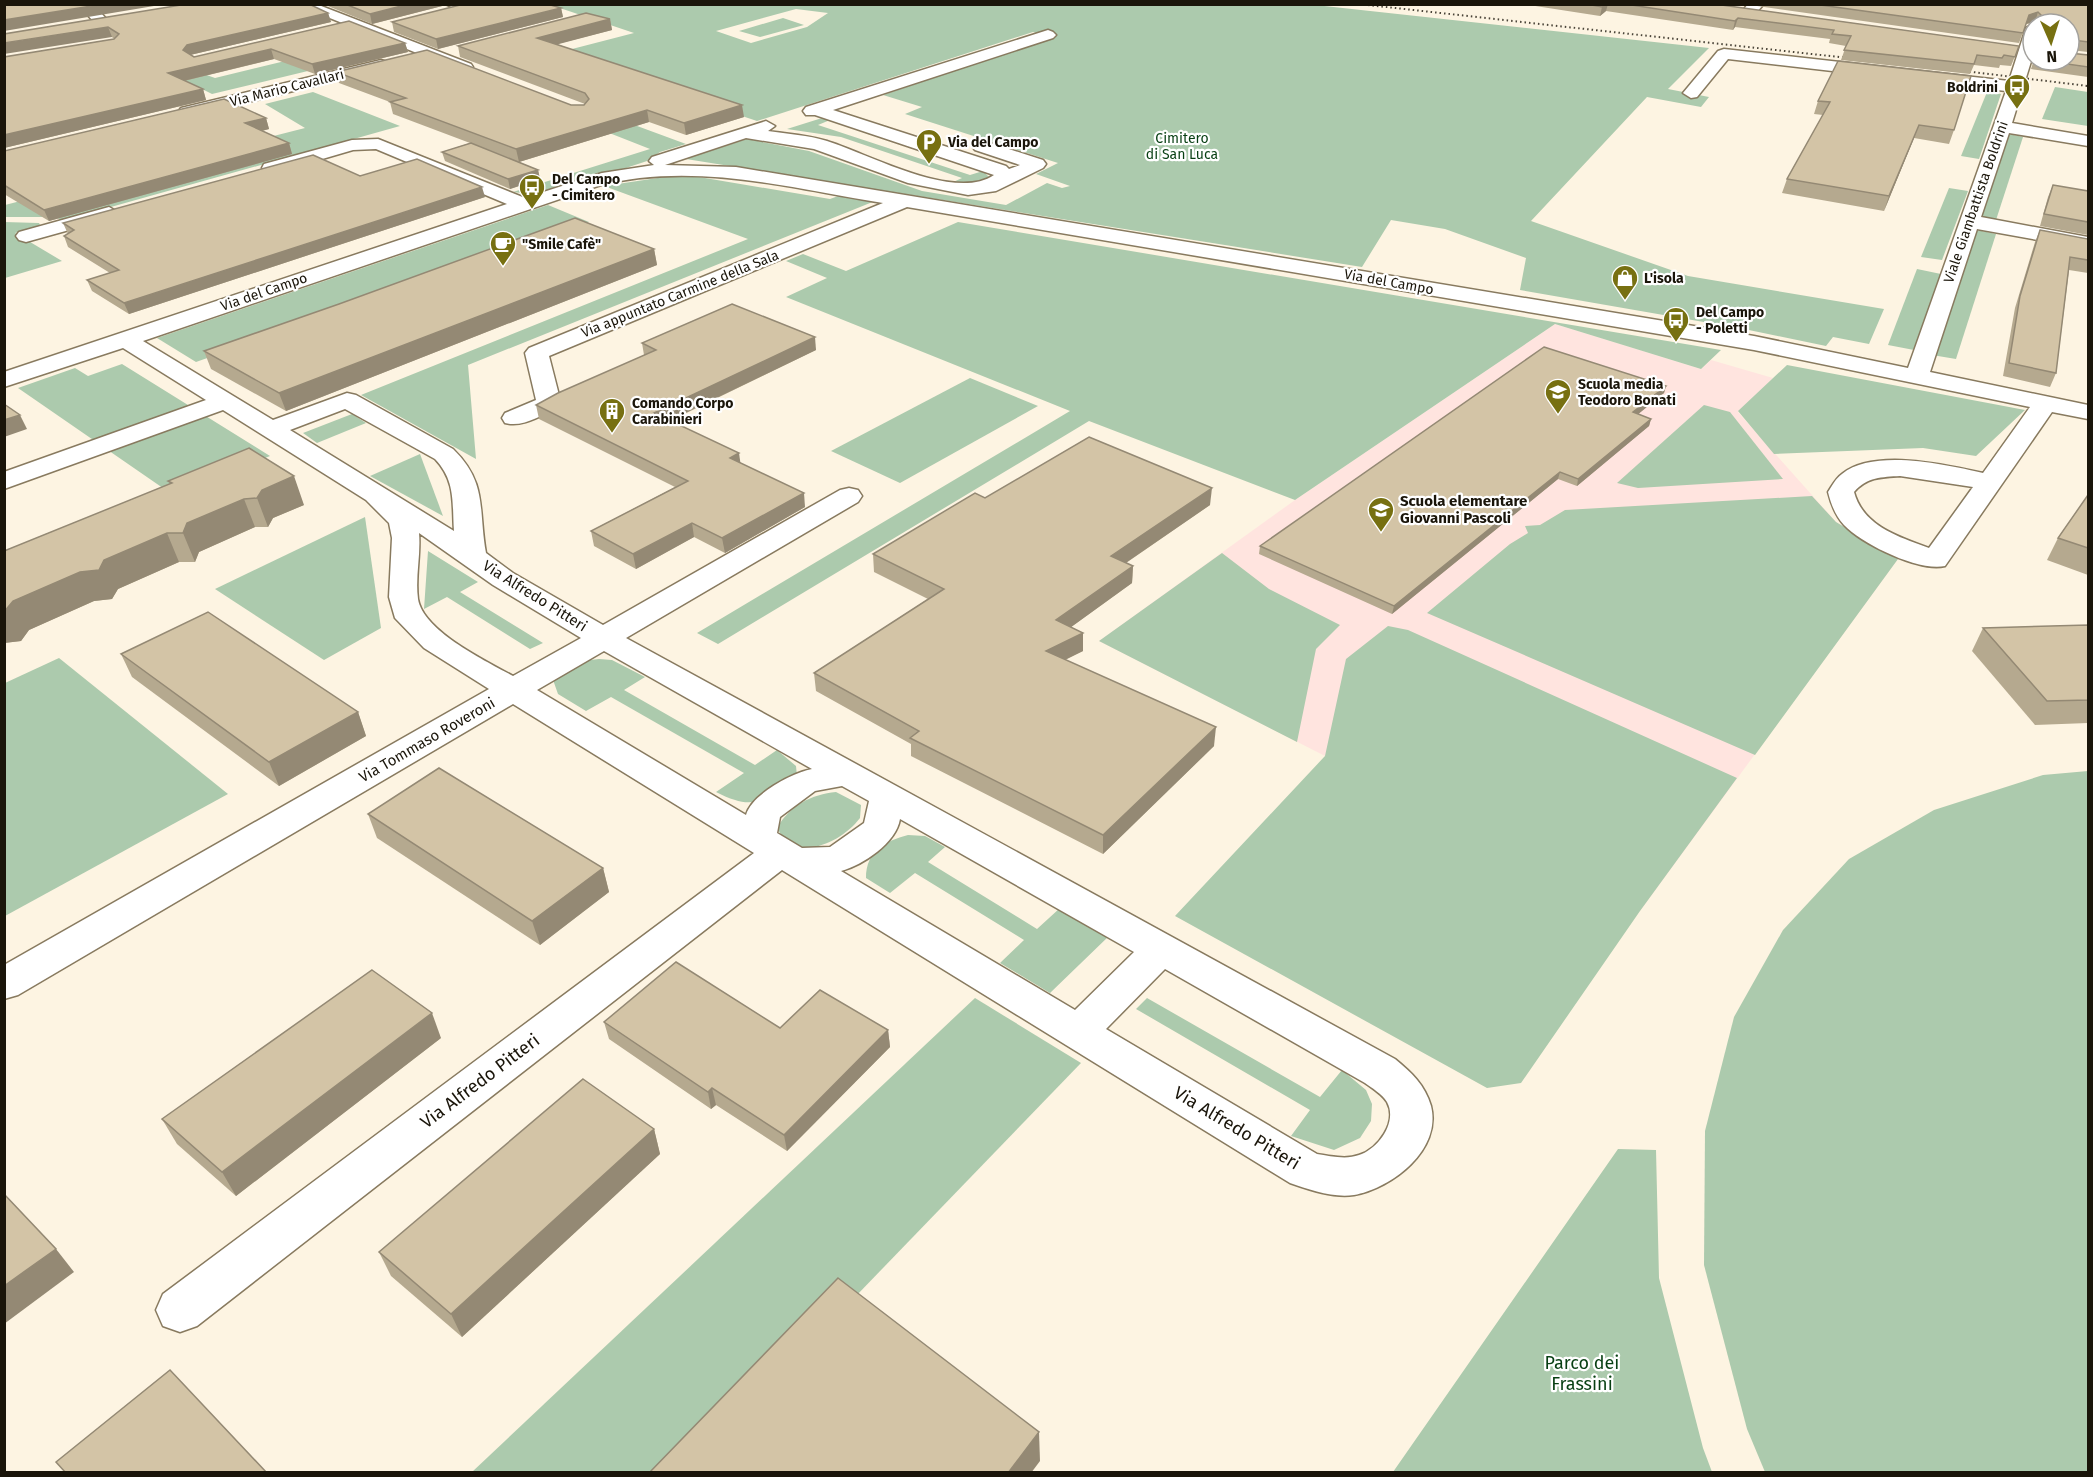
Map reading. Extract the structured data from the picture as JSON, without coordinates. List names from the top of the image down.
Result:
{
  "streets": {
    "street": [
      "Via Mario Cavallari",
      "Viale Giambattista Boldrini",
      "Via del Campo",
      "Via appuntato Carmine della Sala",
      "Via Alfredo Pitteri",
      "Via Tommaso Roveroni"
    ]
  },
  "crossings": [
    ["Viale Giambattista Boldrini", "Via del Campo"],
    ["Via del Campo", "Via appuntato Carmine della Sala"],
    ["Via del Campo", "Via Alfredo Pitteri"],
    ["Via Alfredo Pitteri", "Via Tommaso Roveroni"]
  ],
  "parks": ["Cimitero di San Luca", "Parco dei Frassini"],
  "places": {
    "bus stop": ["Boldrini", "Del Campo - Cimitero", "Del Campo - Poletti"],
    "parking": ["Via del Campo"],
    "cafe": ["\"Smile Cafè\""],
    "shop": ["L'isola"],
    "school or university": ["Scuola media Teodoro Bonati", "Scuola elementare Giovanni Pascoli"],
    "building": ["Comando Corpo Carabinieri"]
  },
  "north": "bottom"
}
